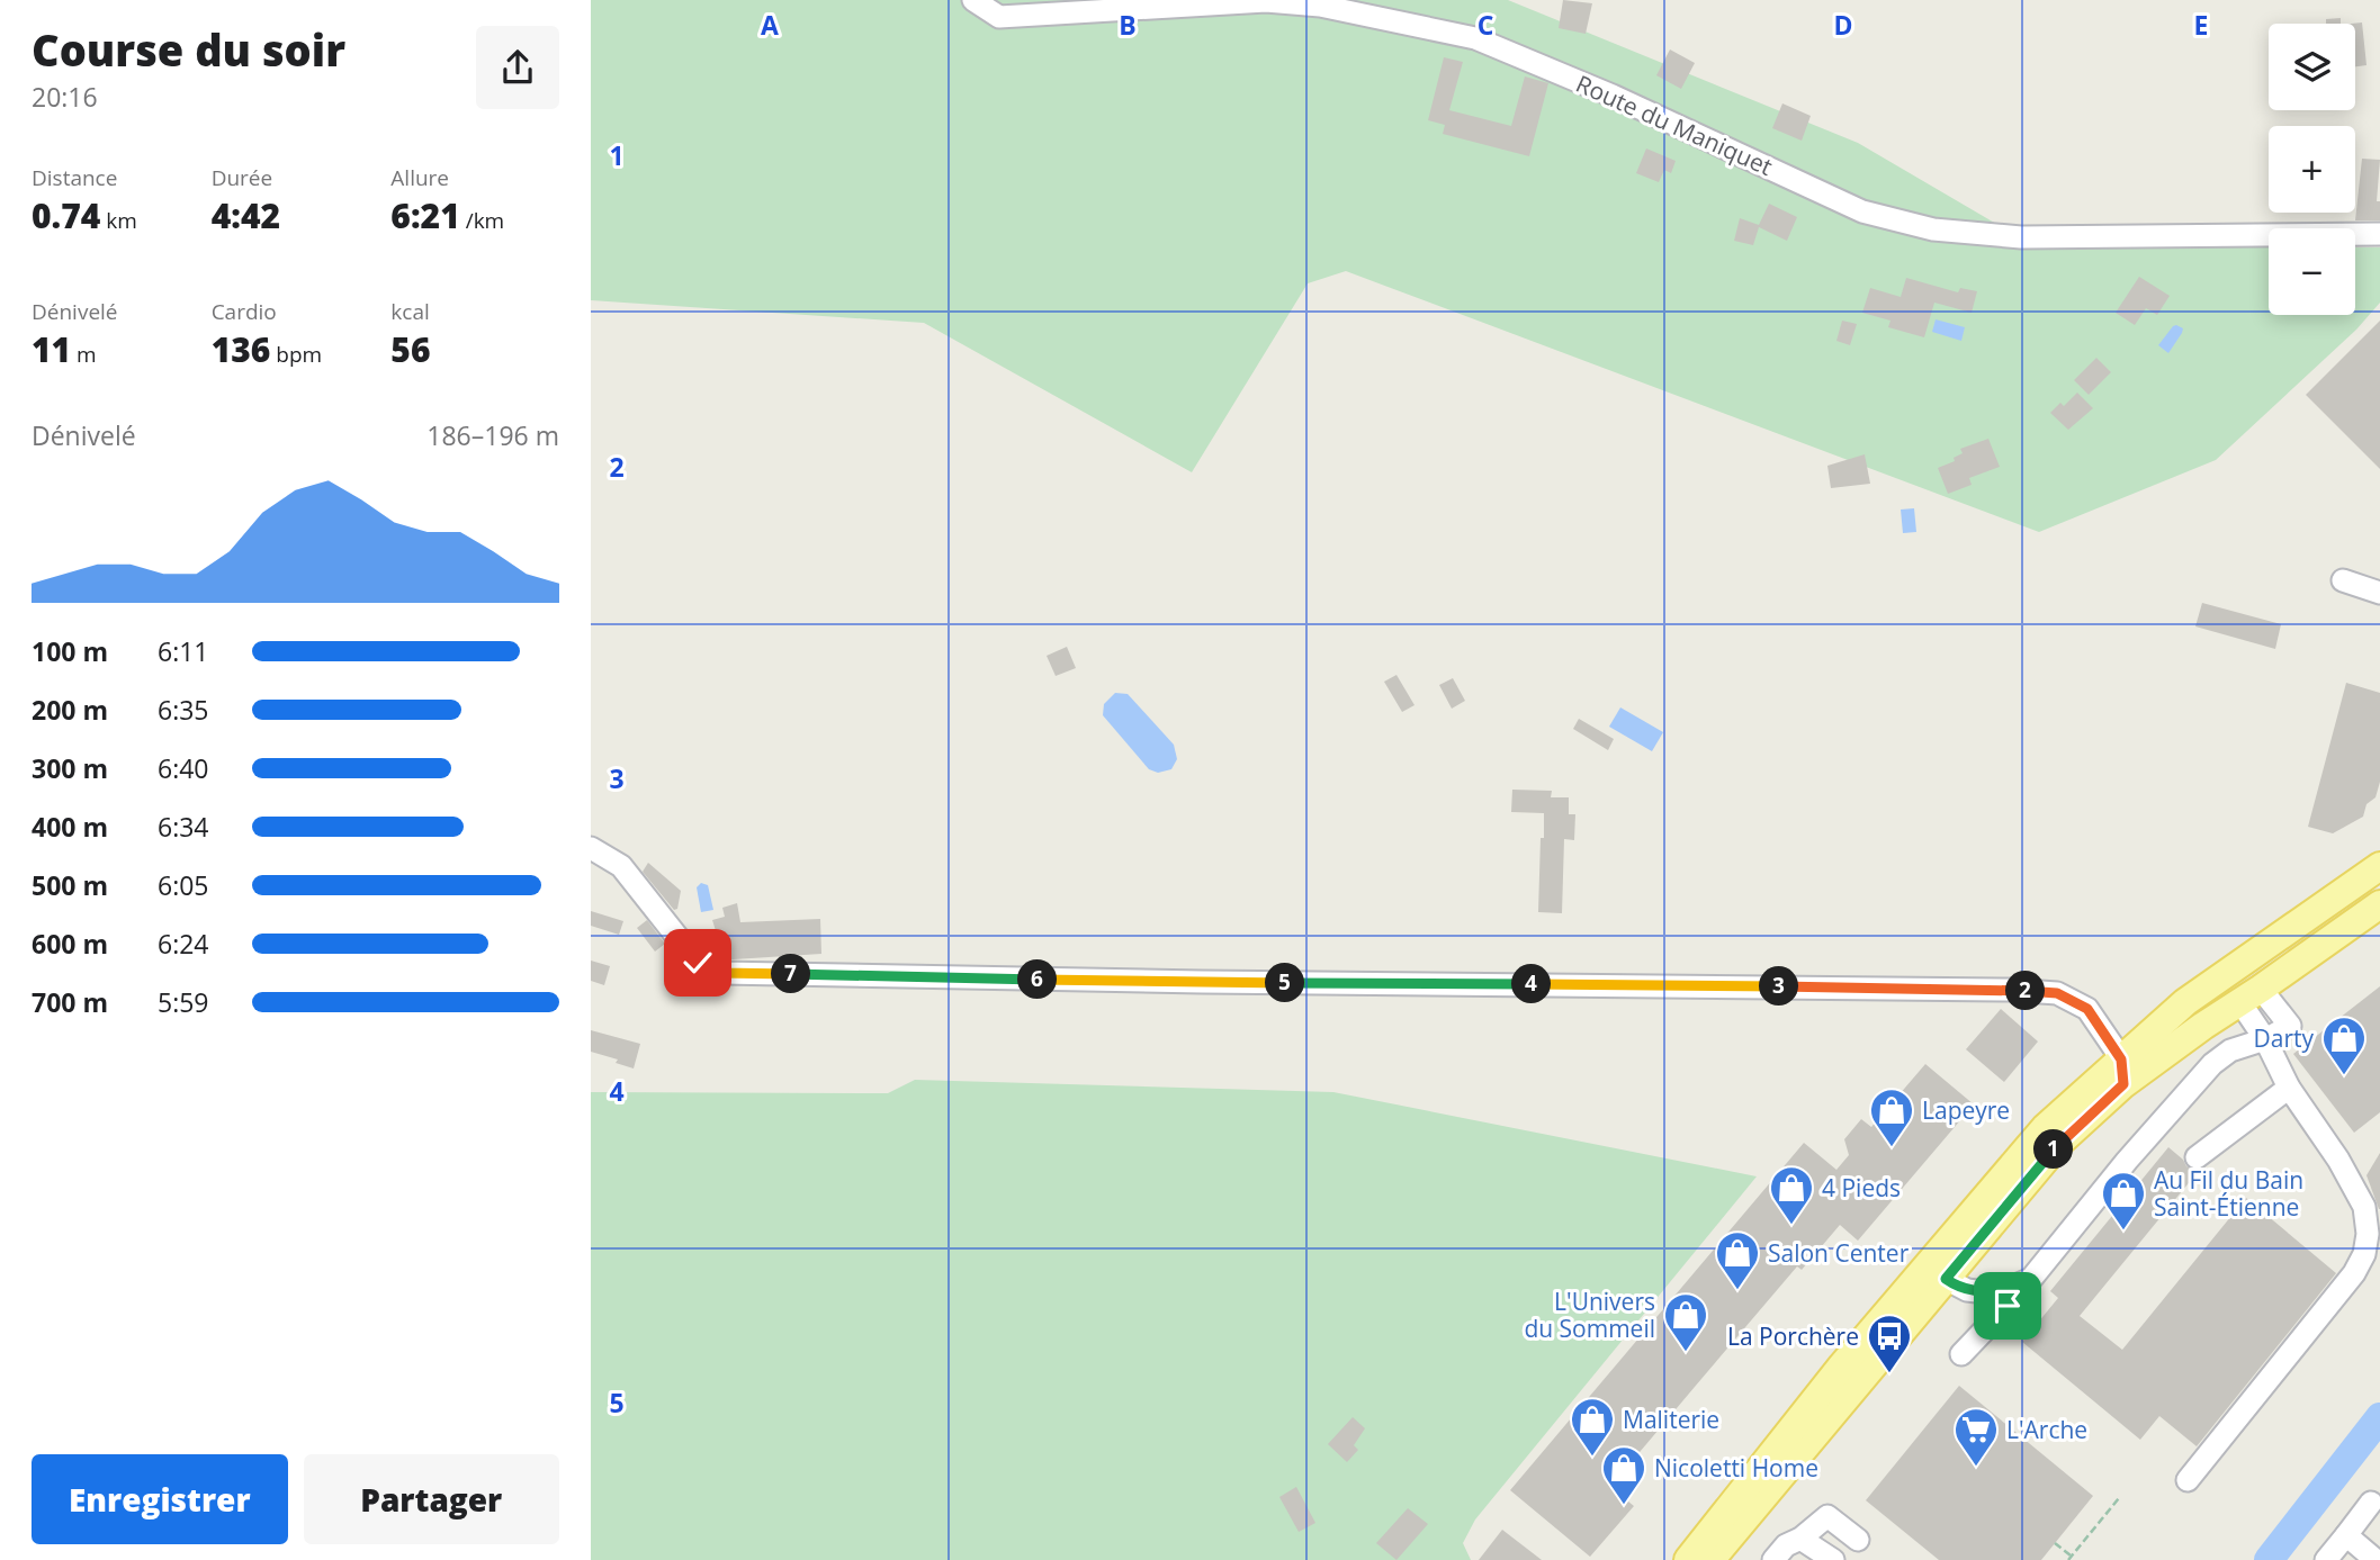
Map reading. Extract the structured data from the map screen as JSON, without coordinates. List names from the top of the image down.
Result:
{
  "streets": {
    "street": ["Route du Maniquet"]
  },
  "places": {
    "shop": [
      "Darty",
      "Lapeyre",
      "4 Pieds",
      "Au Fil du Bain Saint-Étienne",
      "Salon Center",
      "L'Univers du Sommeil",
      "Maliterie",
      "Nicoletti Home"
    ],
    "bus stop": ["La Porchère"],
    "supermarket": ["L'Arche"]
  },
  "page": {
    "heading": ["Course du soir", "20:16"],
    "map_buttons": ["+", "−"],
    "stats": [
      ["Distance", "0.74 km"],
      ["Durée", "4:42"],
      ["Allure", "6:21 /km"],
      ["Dénivelé", "11 m"],
      ["Cardio", "136 bpm"],
      ["kcal", "56"]
    ],
    "chart": ["Dénivelé", "186–196 m"],
    "list": [
      {
        "name": "100 m",
        "note": "6:11"
      },
      {
        "name": "200 m",
        "note": "6:35"
      },
      {
        "name": "300 m",
        "note": "6:40"
      },
      {
        "name": "400 m",
        "note": "6:34"
      },
      {
        "name": "500 m",
        "note": "6:05"
      },
      {
        "name": "600 m",
        "note": "6:24"
      },
      {
        "name": "700 m",
        "note": "5:59"
      }
    ],
    "pins": [
      "7",
      "6",
      "5",
      "4",
      "3",
      "2",
      "1"
    ],
    "buttons": ["Enregistrer", "Partager"]
  },
  "grid": {
    "columns": [
      "A",
      "B",
      "C",
      "D",
      "E"
    ],
    "rows": [
      "1",
      "2",
      "3",
      "4",
      "5"
    ]
  }
}
